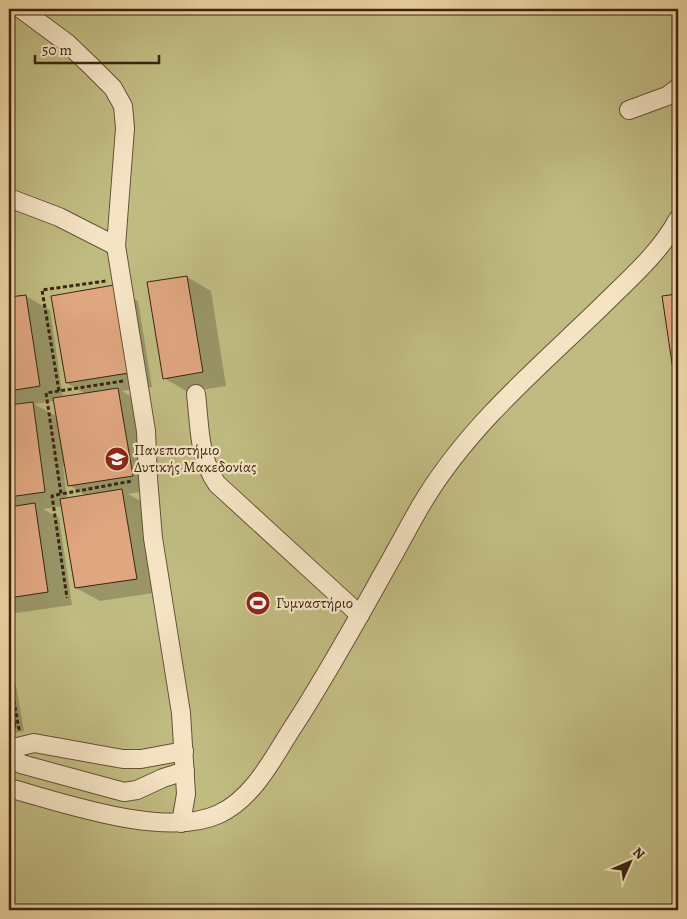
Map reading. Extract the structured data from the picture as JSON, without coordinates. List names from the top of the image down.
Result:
{
  "places": {
    "school or university": ["Πανεπιστήμιο Δυτικής Μακεδονίας"],
    "sports": ["Γυμναστήριο"]
  },
  "scale_bar": "50 m",
  "north": "top right"
}
